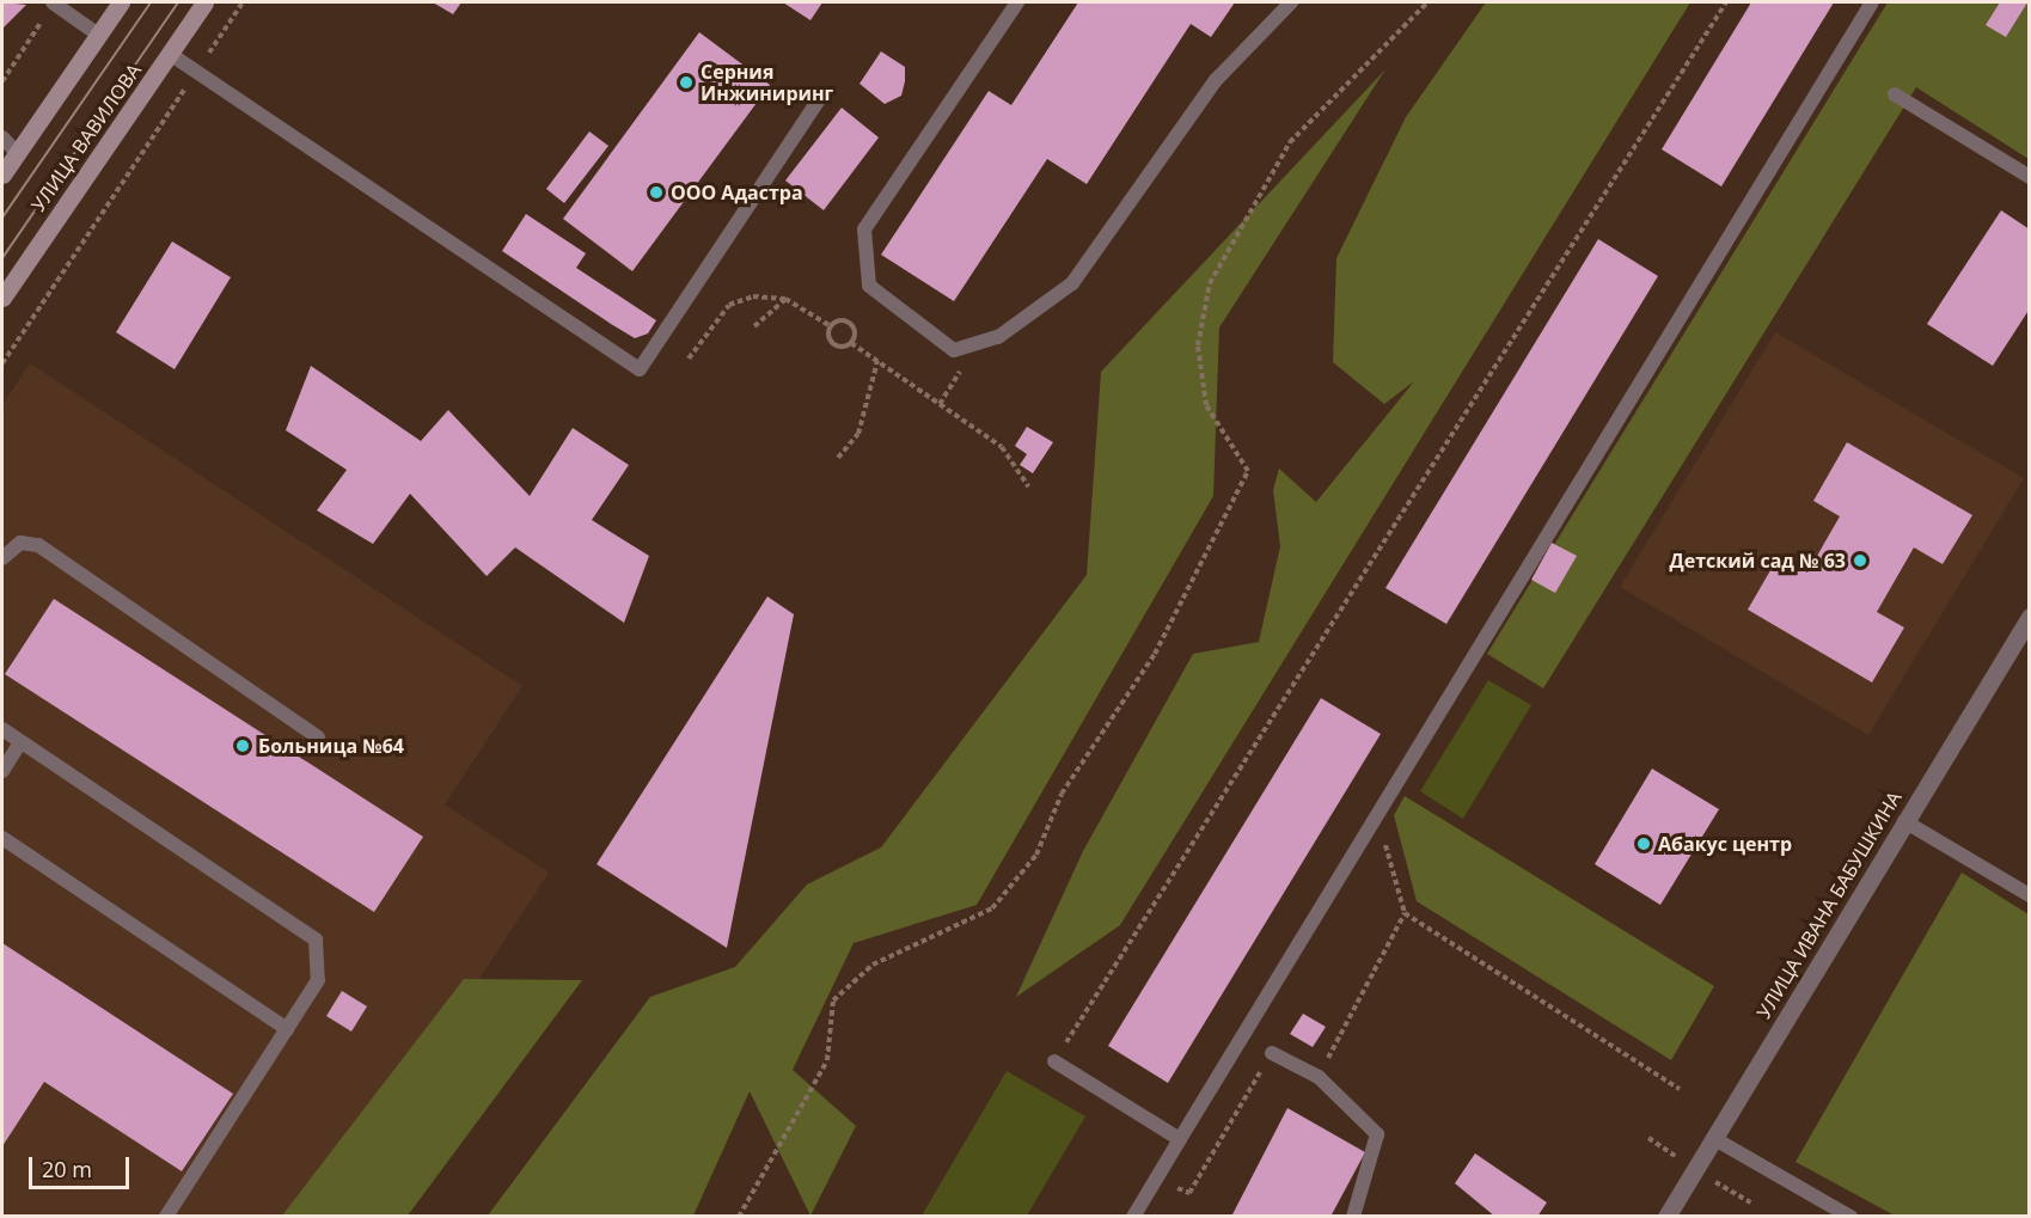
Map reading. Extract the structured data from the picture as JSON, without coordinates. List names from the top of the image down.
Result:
{
  "streets": {
    "main road": ["УЛИЦА ВАВИЛОВА"],
    "street": ["УЛИЦА ИВАНА БАБУШКИНА"]
  },
  "places": [
    "Серния Инжиниринг",
    "ООО Адастра",
    "Детский сад № 63",
    "Больница №64",
    "Абакус центр"
  ],
  "scale_bar": "20 m"
}
